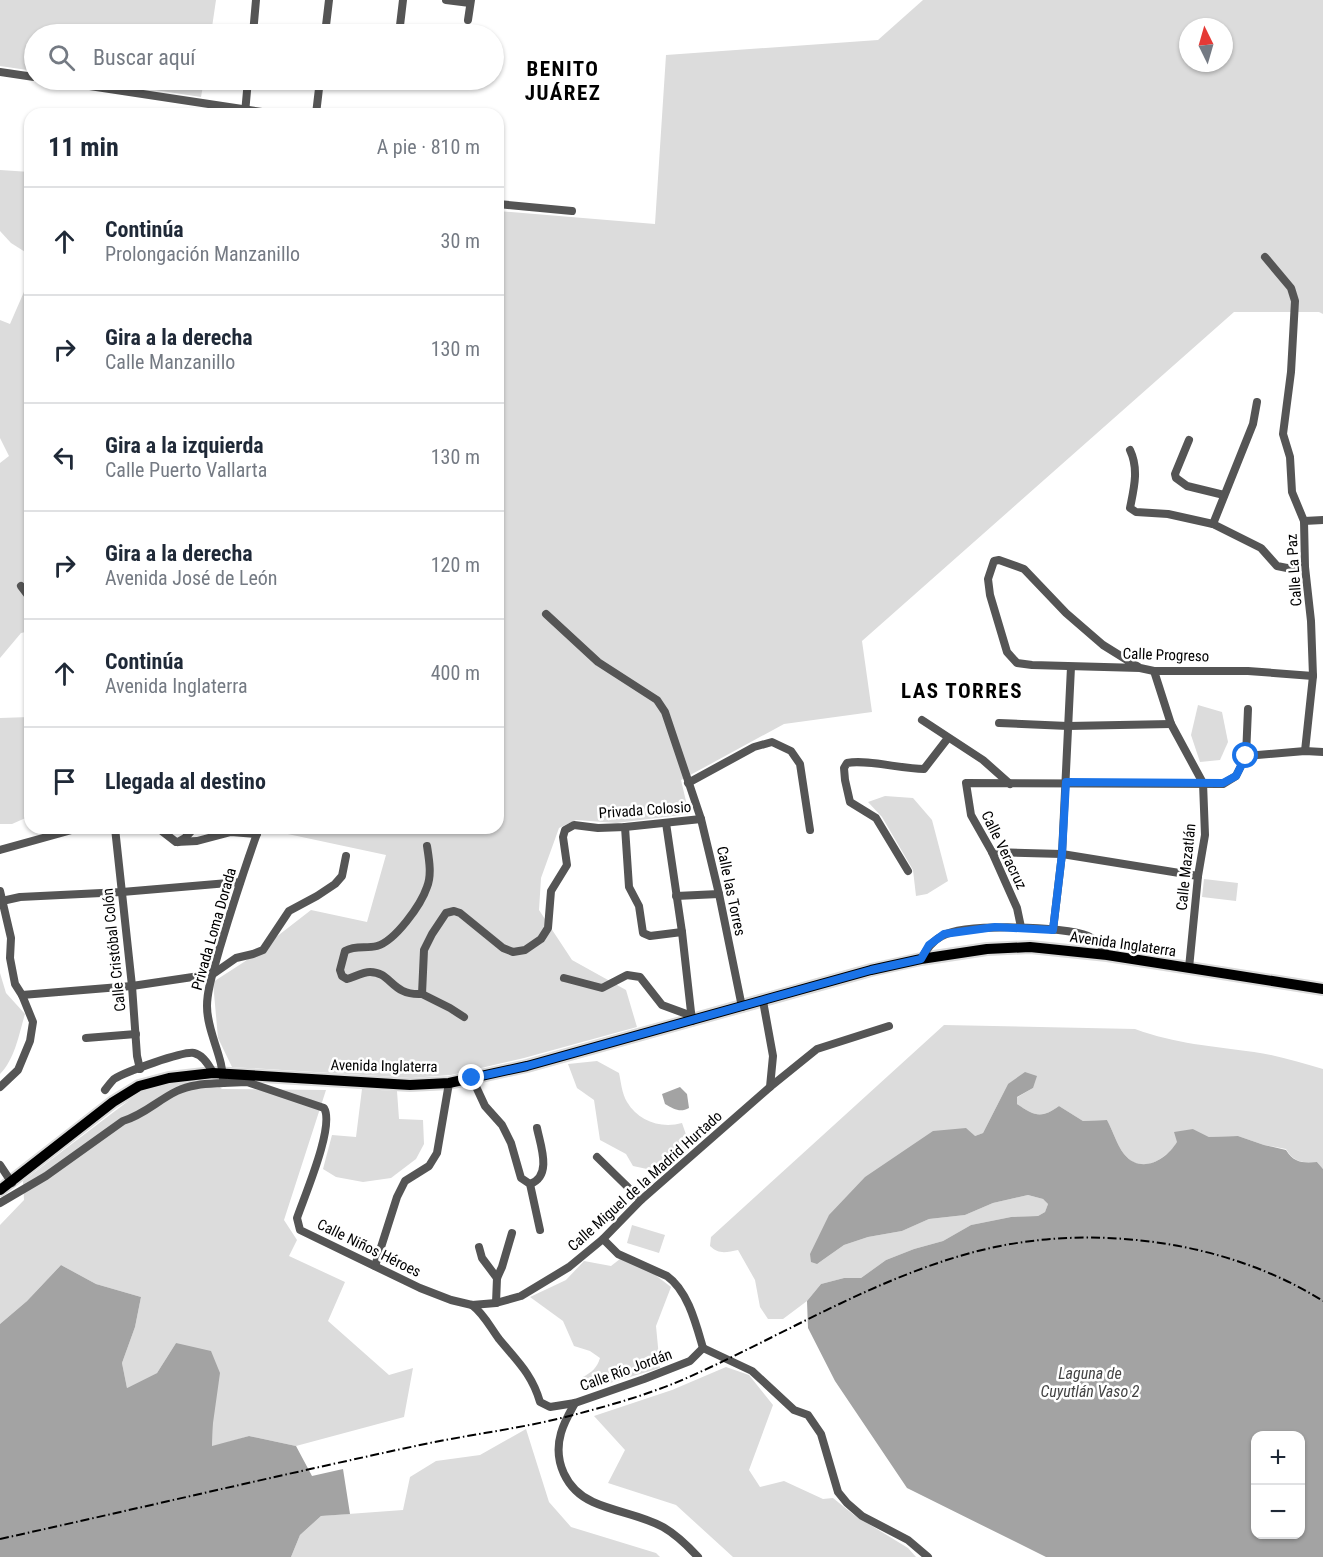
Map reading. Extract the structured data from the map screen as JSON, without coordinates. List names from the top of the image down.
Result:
{
  "streets": {
    "main road": ["Avenida Inglaterra"],
    "street": [
      "Calle La Paz",
      "Calle Progreso",
      "Privada Colosio",
      "Calle Veracruz",
      "Calle Mazatlán",
      "Calle las Torres",
      "Privada Loma Dorada",
      "Calle Cristóbal Colón",
      "Calle Miguel de la Madrid Hurtado",
      "Calle Niños Héroes",
      "Calle Río Jordán"
    ]
  },
  "crossings": [
    ["Calle La Paz", "Calle Progreso"],
    ["Calle Progreso", "Calle Mazatlán"],
    ["Privada Colosio", "Calle las Torres"],
    ["Calle Mazatlán", "Avenida Inglaterra"],
    ["Calle las Torres", "Avenida Inglaterra"],
    ["Privada Loma Dorada", "Avenida Inglaterra"],
    ["Privada Loma Dorada", "Calle Niños Héroes"],
    ["Avenida Inglaterra", "Calle Niños Héroes"],
    ["Calle Miguel de la Madrid Hurtado", "Calle Niños Héroes"],
    ["Calle Miguel de la Madrid Hurtado", "Calle Río Jordán"]
  ],
  "districts": ["BENITO JUÁREZ", "LAS TORRES"],
  "water": ["Laguna de Cuyutlán Vaso 2"],
  "north": "top",
  "page": {
    "search": "Buscar aquí",
    "heading": ["11 min", "A pie · 810 m"],
    "list": [
      ["Continúa", "Prolongación Manzanillo", "30 m"],
      ["Gira a la derecha", "Calle Manzanillo", "130 m"],
      ["Gira a la izquierda", "Calle Puerto Vallarta", "130 m"],
      ["Gira a la derecha", "Avenida José de León", "120 m"],
      ["Continúa", "Avenida Inglaterra", "400 m"],
      "Llegada al destino"
    ],
    "map_buttons": ["+", "−"]
  }
}
